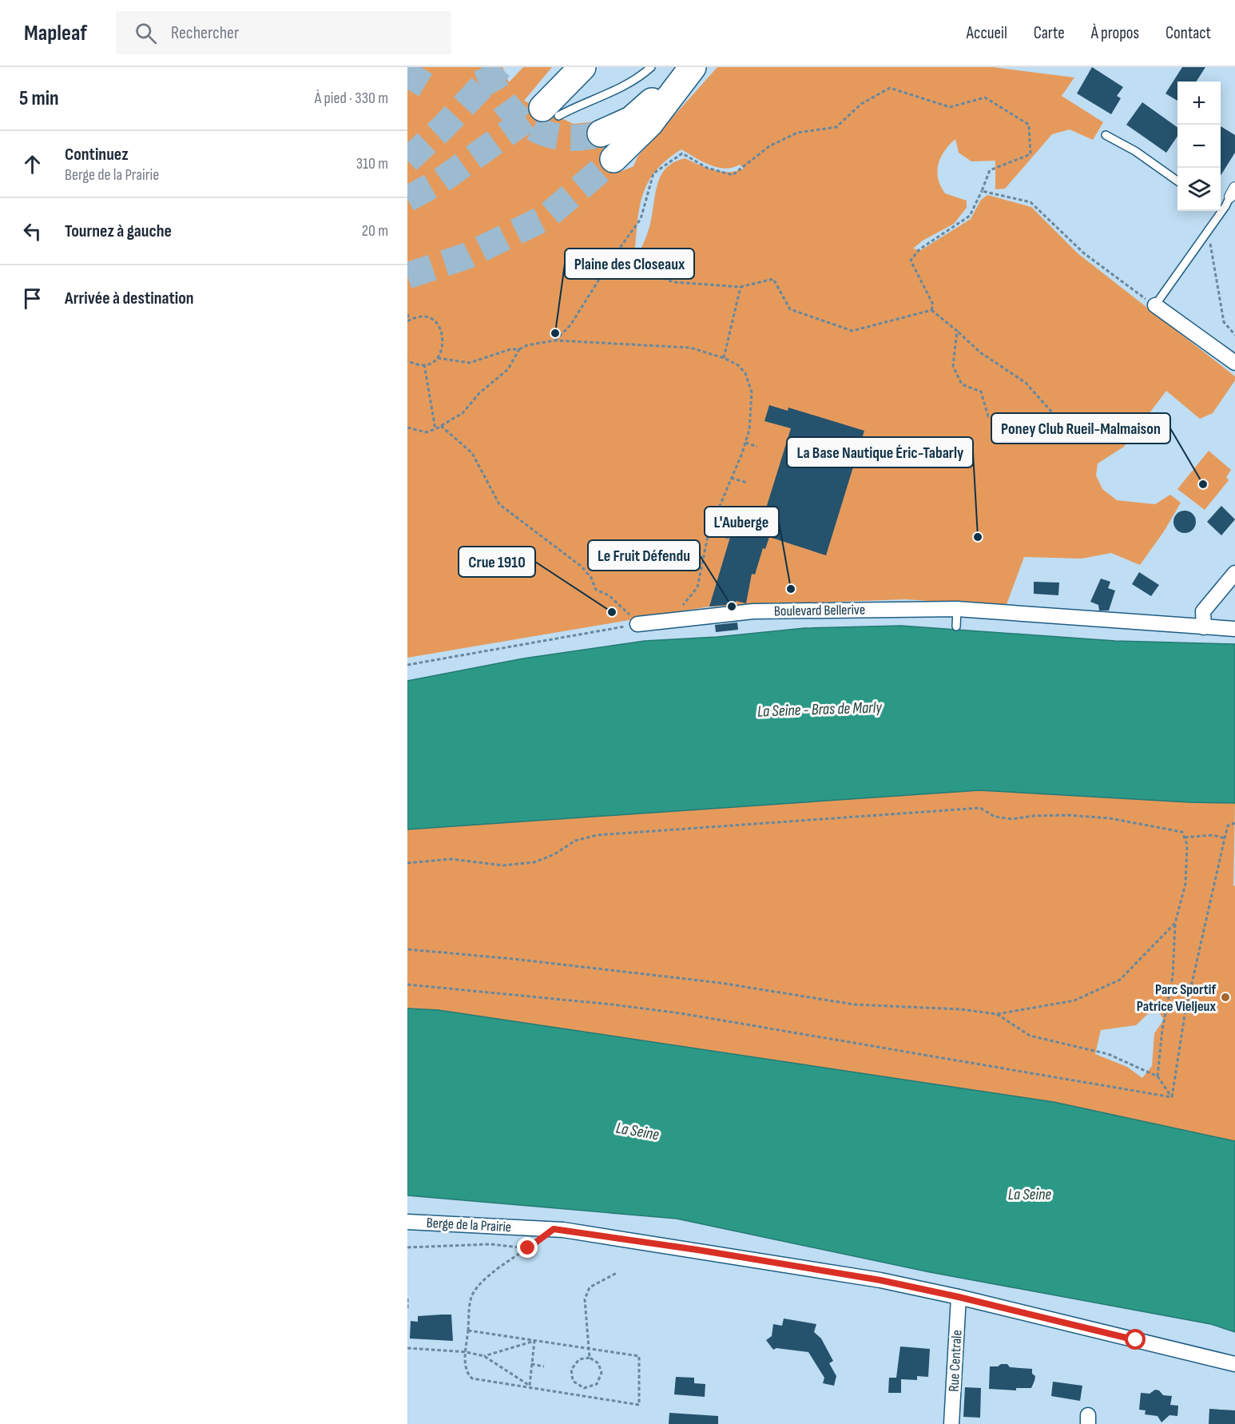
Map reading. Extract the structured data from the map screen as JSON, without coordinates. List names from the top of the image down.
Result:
{
  "streets": {
    "street": ["Boulevard Bellerive", "Berge de la Prairie", "Rue Centrale"]
  },
  "crossings": [
    ["Berge de la Prairie", "Rue Centrale"]
  ],
  "water": ["La Seine - Bras de Marly", "La Seine"],
  "places": [
    "Plaine des Closeaux",
    "Poney Club Rueil-Malmaison",
    "La Base Nautique Éric-Tabarly",
    "L'Auberge",
    "Le Fruit Défendu",
    "Crue 1910",
    "Parc Sportif Patrice Vieljeux"
  ],
  "page": {
    "header": "Mapleaf",
    "search": "Rechercher",
    "nav": [
      "Accueil",
      "Carte",
      "À propos",
      "Contact"
    ],
    "heading": ["5 min", "À pied · 330 m"],
    "map_buttons": ["+", "−"],
    "list": [
      ["Continuez", "Berge de la Prairie", "310 m"],
      ["Tournez à gauche", "20 m"],
      "Arrivée à destination"
    ]
  }
}
